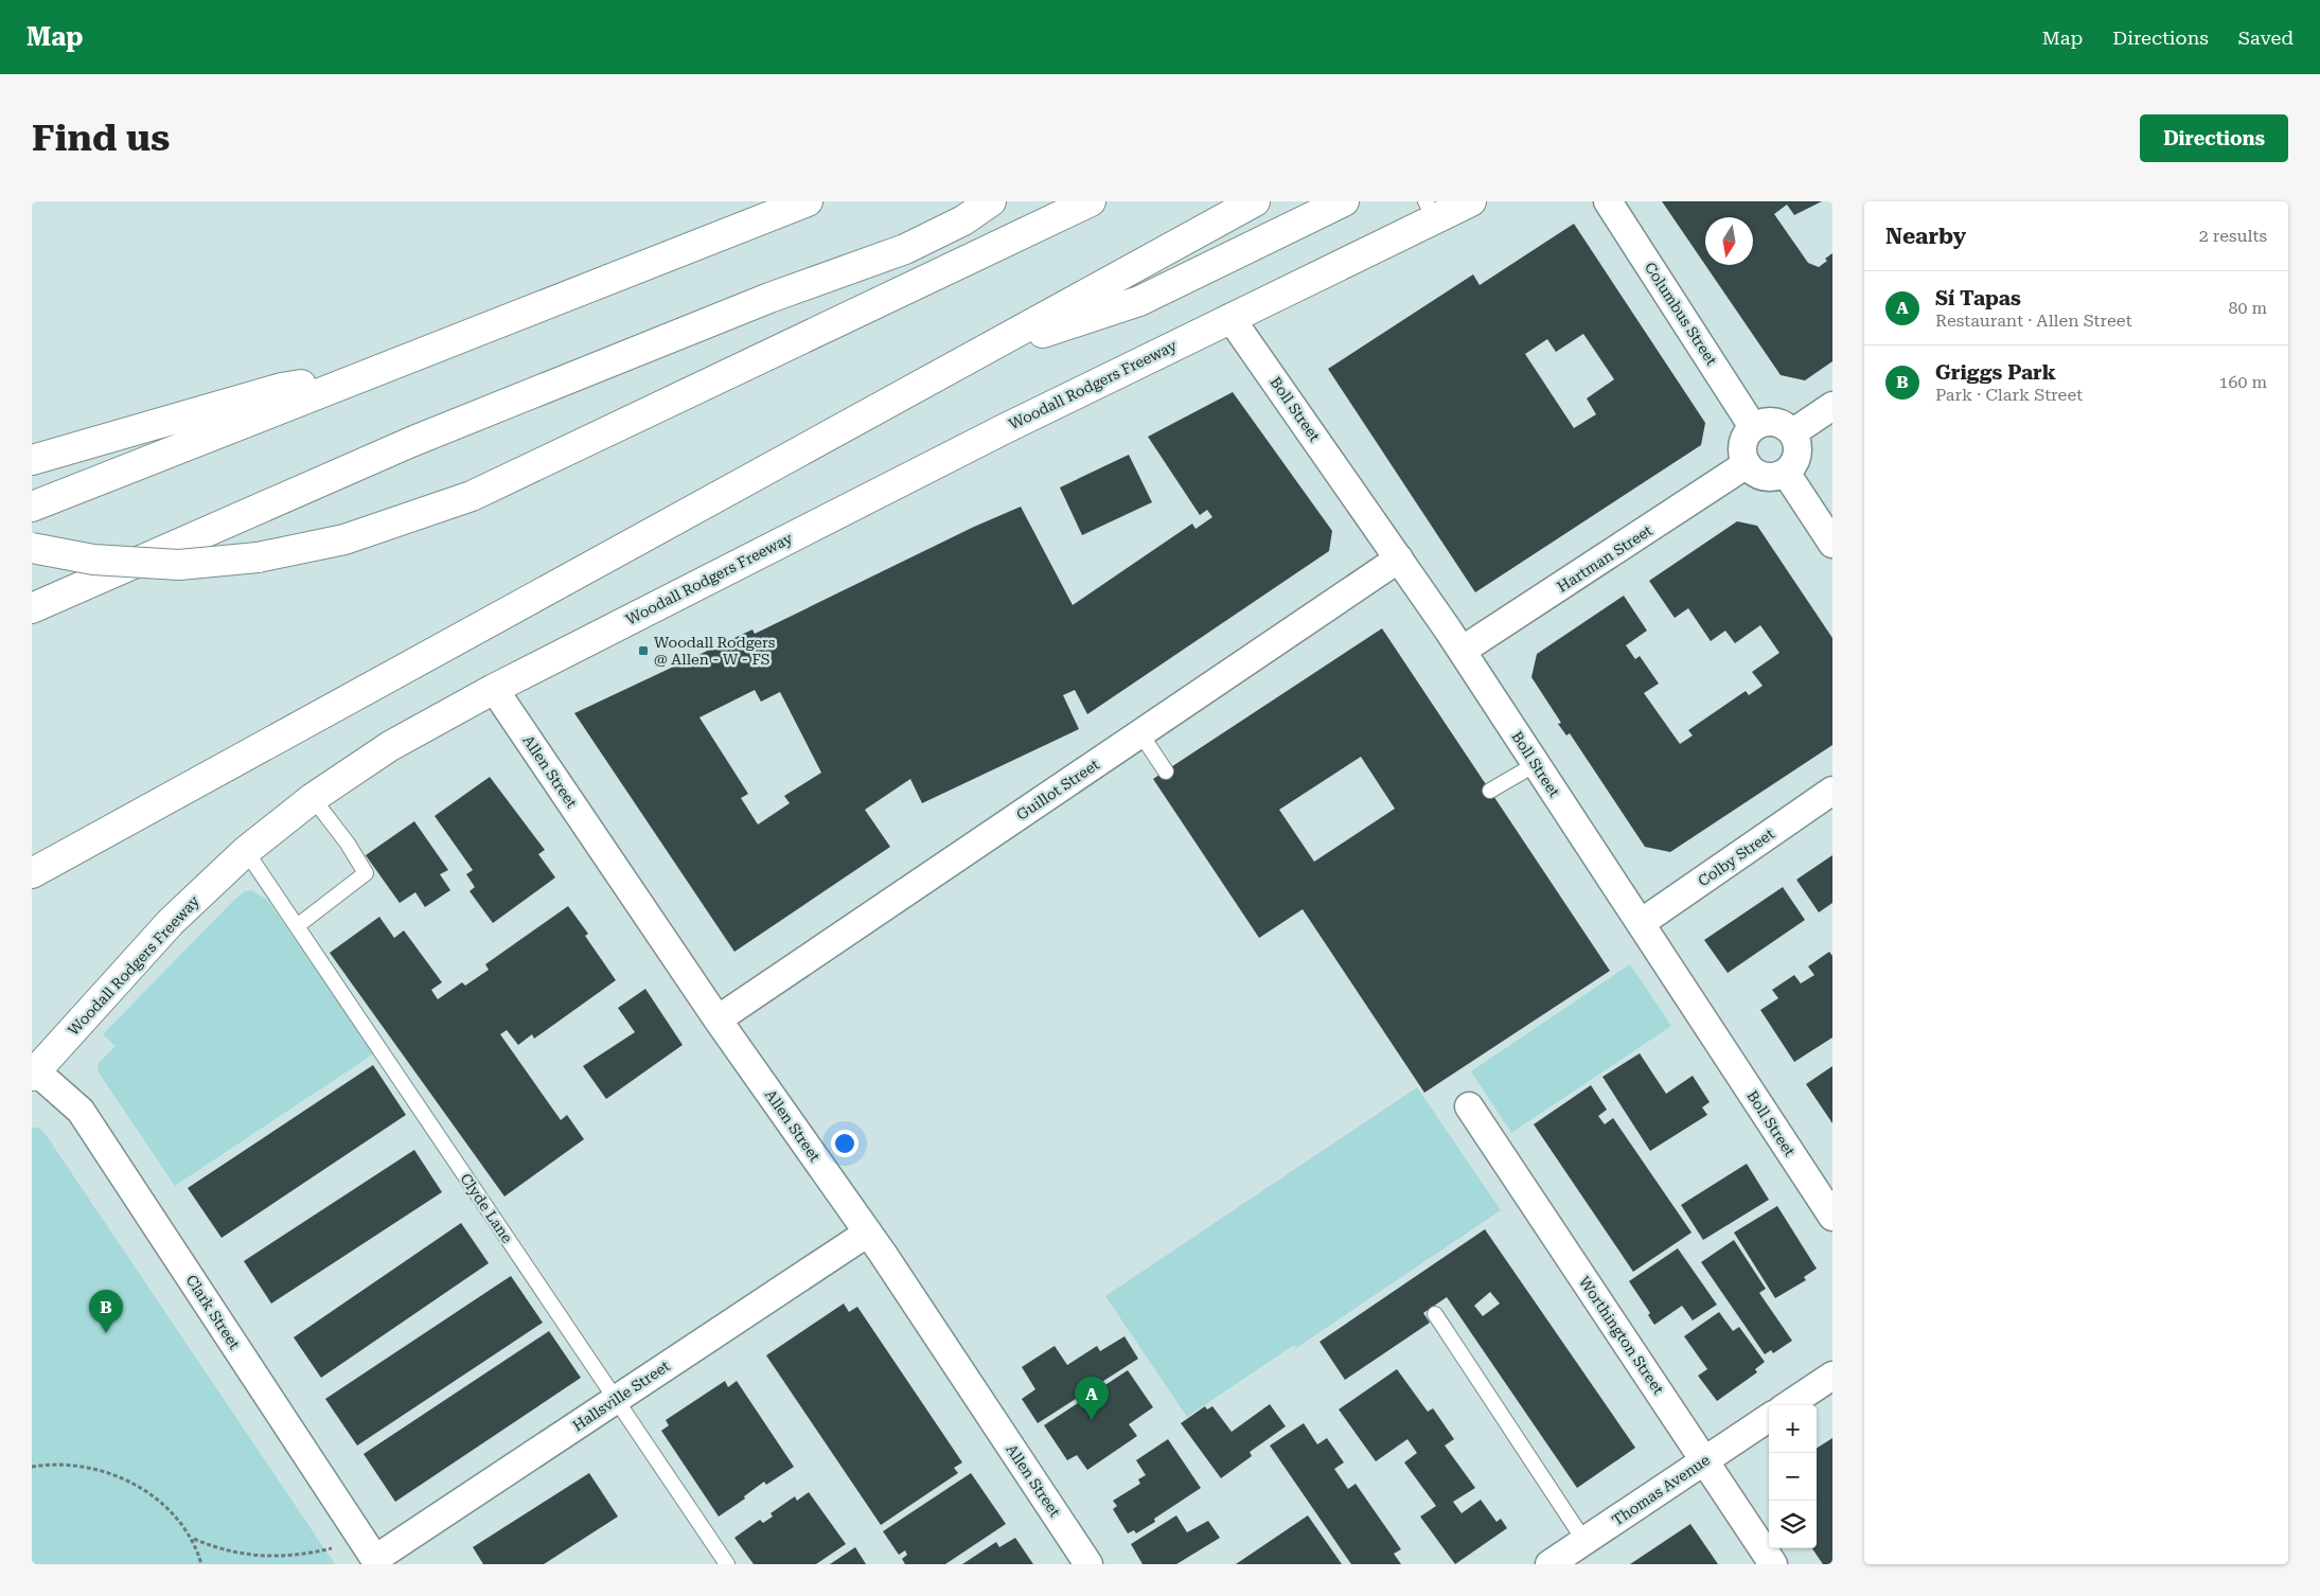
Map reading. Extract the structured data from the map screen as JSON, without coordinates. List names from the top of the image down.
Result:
{
  "streets": {
    "main road": ["Woodall Rodgers Freeway"],
    "street": [
      "Columbus Street",
      "Boll Street",
      "Hartman Street",
      "Allen Street",
      "Guillot Street",
      "Colby Street",
      "Clark Street",
      "Worthington Street",
      "Hallsville Street",
      "Thomas Avenue"
    ],
    "lane": ["Clyde Lane"]
  },
  "crossings": [
    ["Columbus Street", "Hartman Street"],
    ["Woodall Rodgers Freeway", "Boll Street"],
    ["Woodall Rodgers Freeway", "Allen Street"],
    ["Woodall Rodgers Freeway", "Clyde Lane"],
    ["Woodall Rodgers Freeway", "Clark Street"],
    ["Boll Street", "Hartman Street"],
    ["Boll Street", "Guillot Street"],
    ["Boll Street", "Colby Street"],
    ["Allen Street", "Guillot Street"],
    ["Allen Street", "Hallsville Street"],
    ["Clyde Lane", "Hallsville Street"],
    ["Clark Street", "Hallsville Street"],
    ["Worthington Street", "Thomas Avenue"]
  ],
  "places": {
    "transit": ["Woodall Rodgers @ Allen - W - FS"]
  },
  "north": "bottom",
  "page": {
    "header": "Map",
    "nav": ["Map", "Directions", "Saved"],
    "buttons": "Directions",
    "title": "Find us",
    "heading": ["Nearby", "2 results"],
    "list": [
      {
        "mark": "A",
        "name": "Sí Tapas",
        "note": "Restaurant · Allen Street",
        "value": "80 m"
      },
      {
        "mark": "B",
        "name": "Griggs Park",
        "note": "Park · Clark Street",
        "value": "160 m"
      }
    ],
    "pins": ["B", "A"],
    "map_buttons": ["+", "−"]
  }
}
